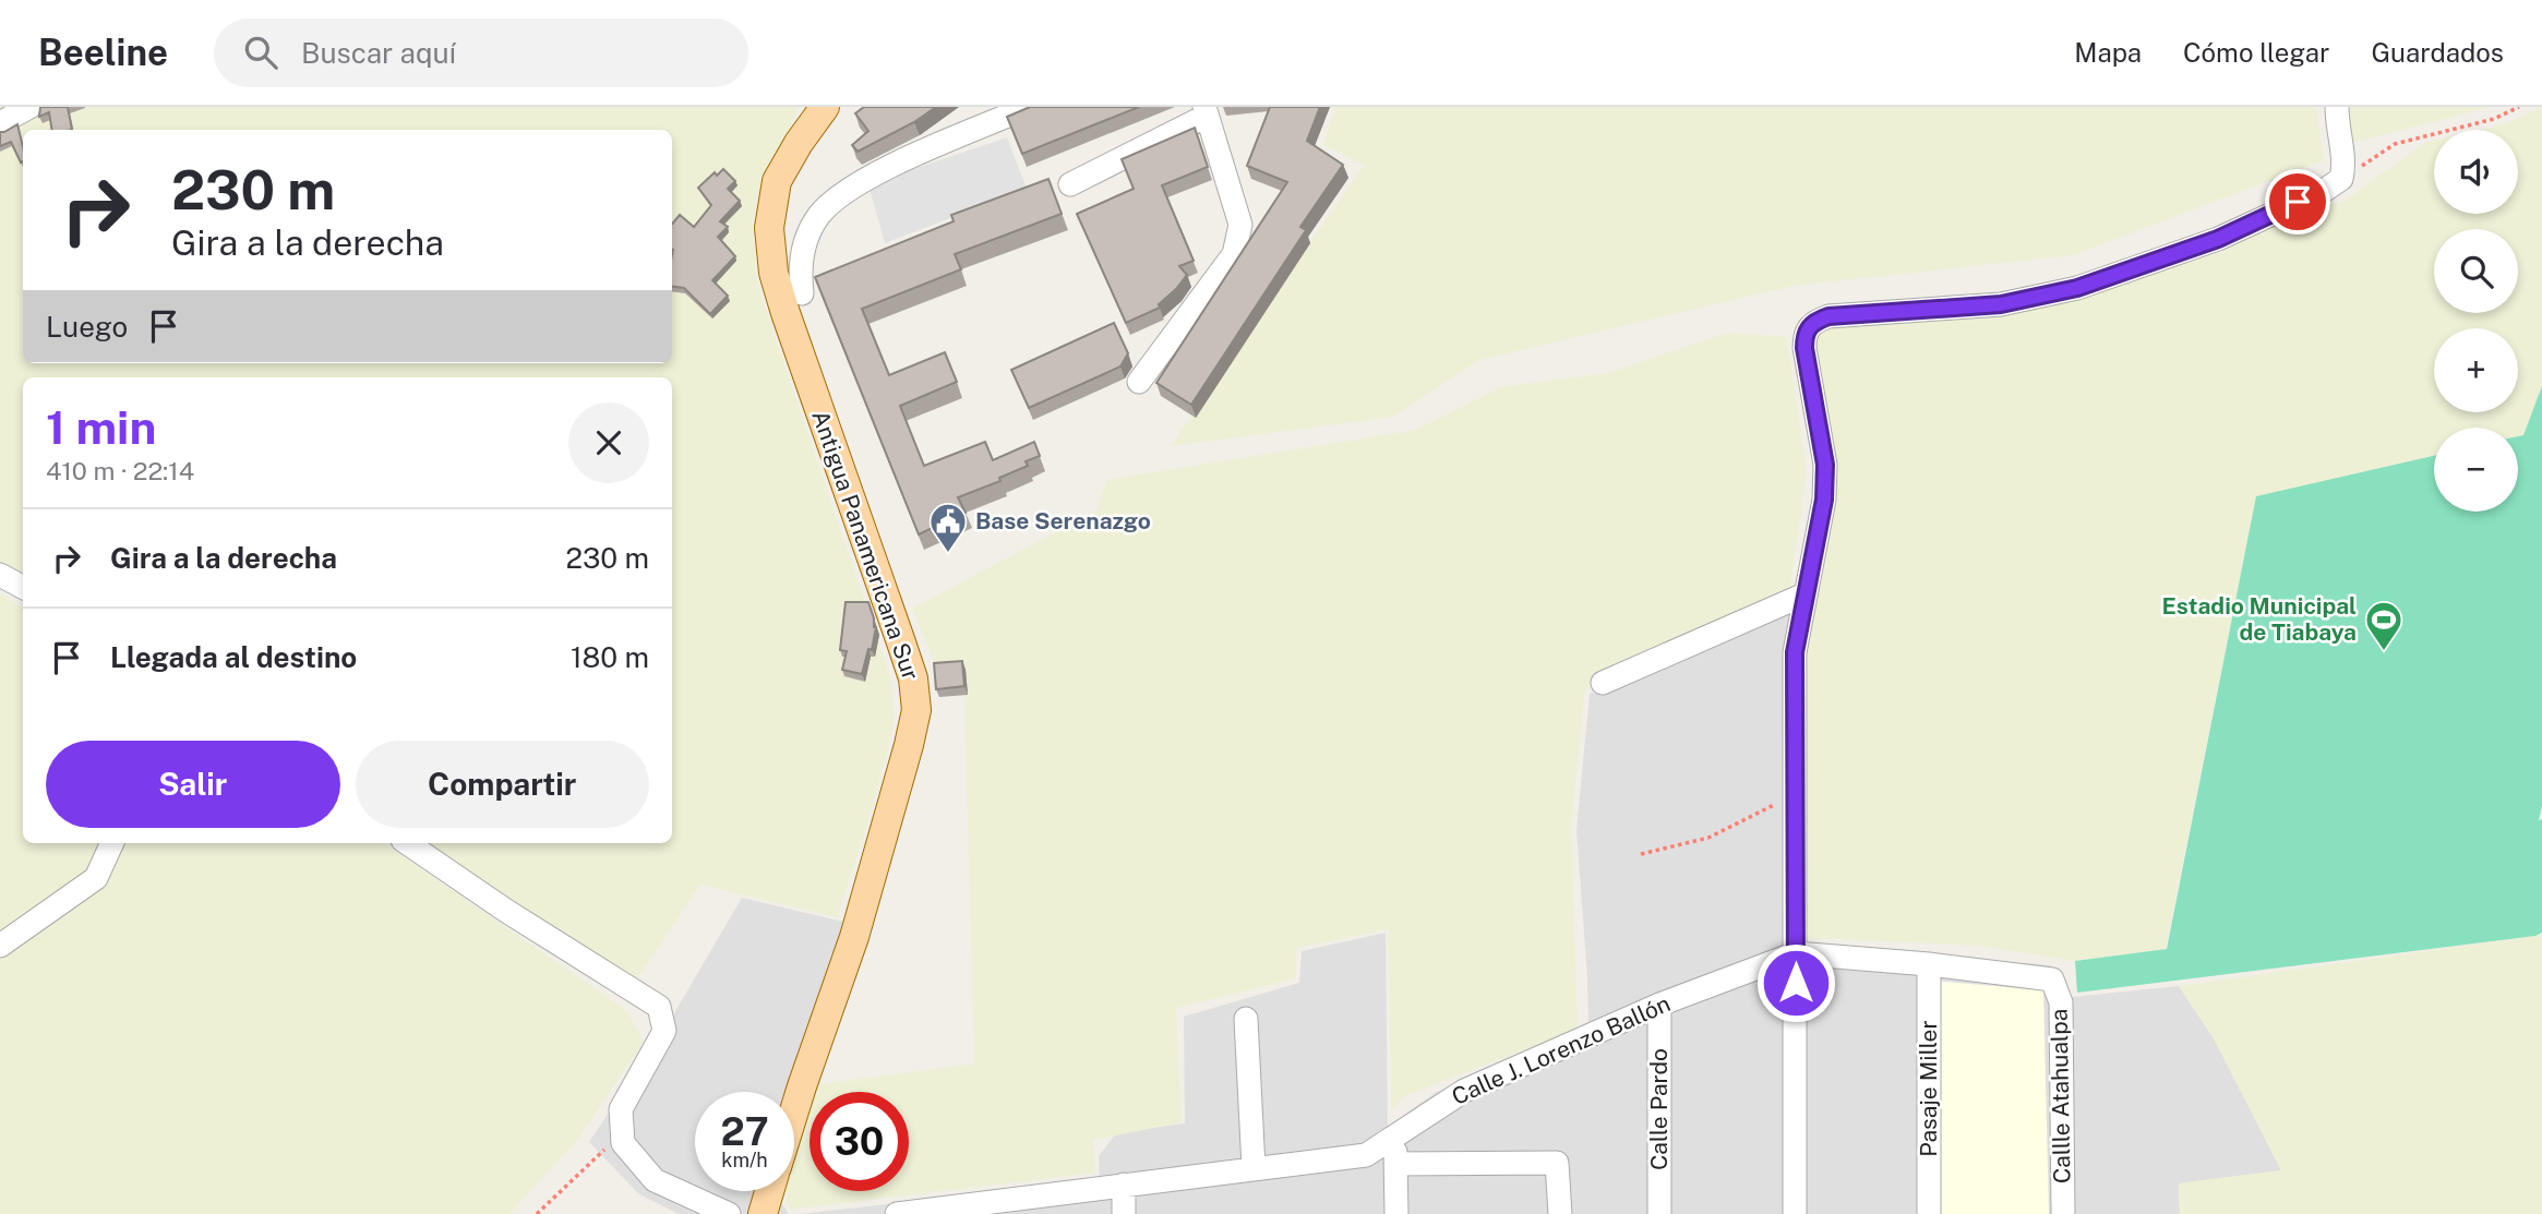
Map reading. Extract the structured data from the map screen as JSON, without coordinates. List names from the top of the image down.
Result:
{
  "streets": {
    "main road": ["Antigua Panamericana Sur"],
    "street": [
      "Calle J. Lorenzo Ballón",
      "Pasaje Miller",
      "Callle Atahualpa",
      "Calle Pardo"
    ]
  },
  "crossings": [
    ["Calle J. Lorenzo Ballón", "Pasaje Miller"],
    ["Calle J. Lorenzo Ballón", "Callle Atahualpa"],
    ["Calle J. Lorenzo Ballón", "Calle Pardo"]
  ],
  "places": {
    "public building": ["Base Serenazgo"],
    "sports": ["Estadio Municipal de Tiabaya"]
  },
  "page": {
    "header": "Beeline",
    "search": "Buscar aquí",
    "nav": ["Mapa", "Cómo llegar", "Guardados"],
    "map_buttons": ["+", "−"],
    "turn": ["230 m", "Gira a la derecha"],
    "then": "Luego",
    "heading": ["1 min", "410 m · 22:14"],
    "list": [
      {
        "name": "Gira a la derecha",
        "value": "230 m"
      },
      {
        "name": "Llegada al destino",
        "value": "180 m"
      }
    ],
    "buttons": ["Salir", "Compartir"],
    "speed": "27 km/h",
    "limit": "30"
  }
}
